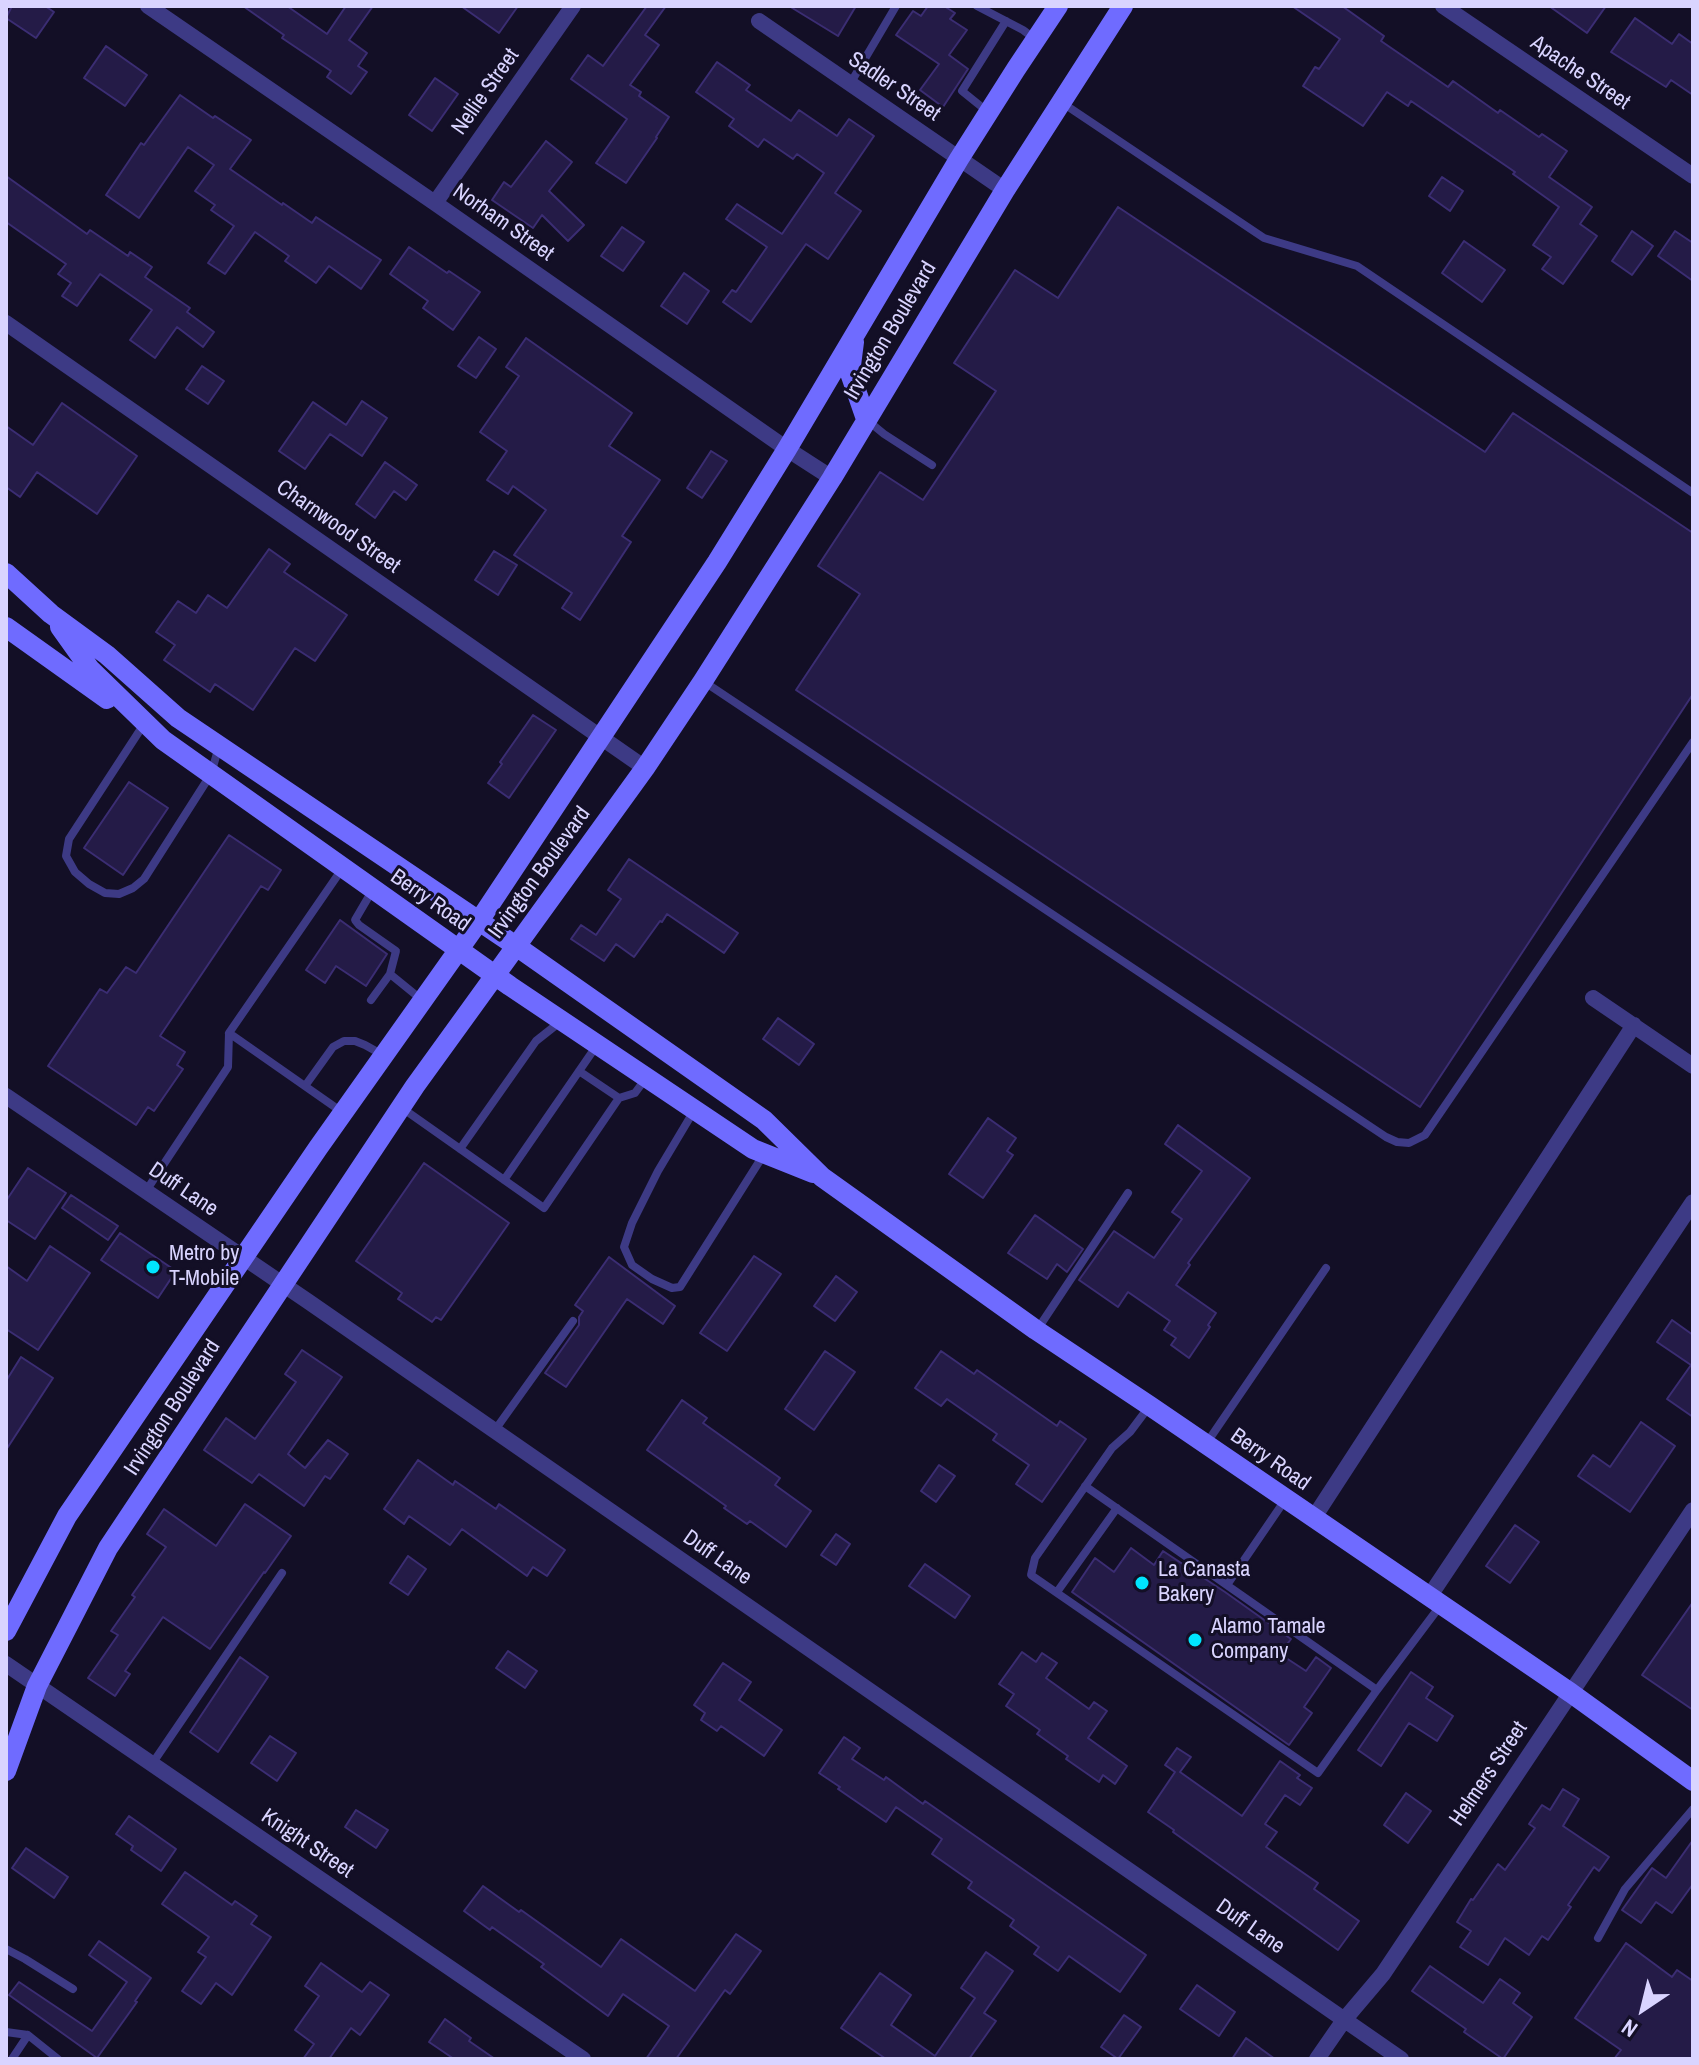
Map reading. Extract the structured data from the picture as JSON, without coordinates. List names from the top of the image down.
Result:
{
  "streets": {
    "main road": ["Irvington Boulevard", "Berry Road"],
    "street": [
      "Apache Street",
      "Sadler Street",
      "Nellie Street",
      "Norham Street",
      "Charnwood Street",
      "Duff Lane",
      "Helmers Street",
      "Knight Street"
    ]
  },
  "crossings": [
    ["Sadler Street", "Irvington Boulevard"],
    ["Nellie Street", "Norham Street"],
    ["Norham Street", "Irvington Boulevard"],
    ["Irvington Boulevard", "Charnwood Street"],
    ["Irvington Boulevard", "Berry Road"],
    ["Irvington Boulevard", "Duff Lane"],
    ["Irvington Boulevard", "Knight Street"],
    ["Berry Road", "Helmers Street"],
    ["Duff Lane", "Helmers Street"]
  ],
  "places": ["Metro by T-Mobile", "La Canasta Bakery", "Alamo Tamale Company"],
  "north": "bottom left"
}
